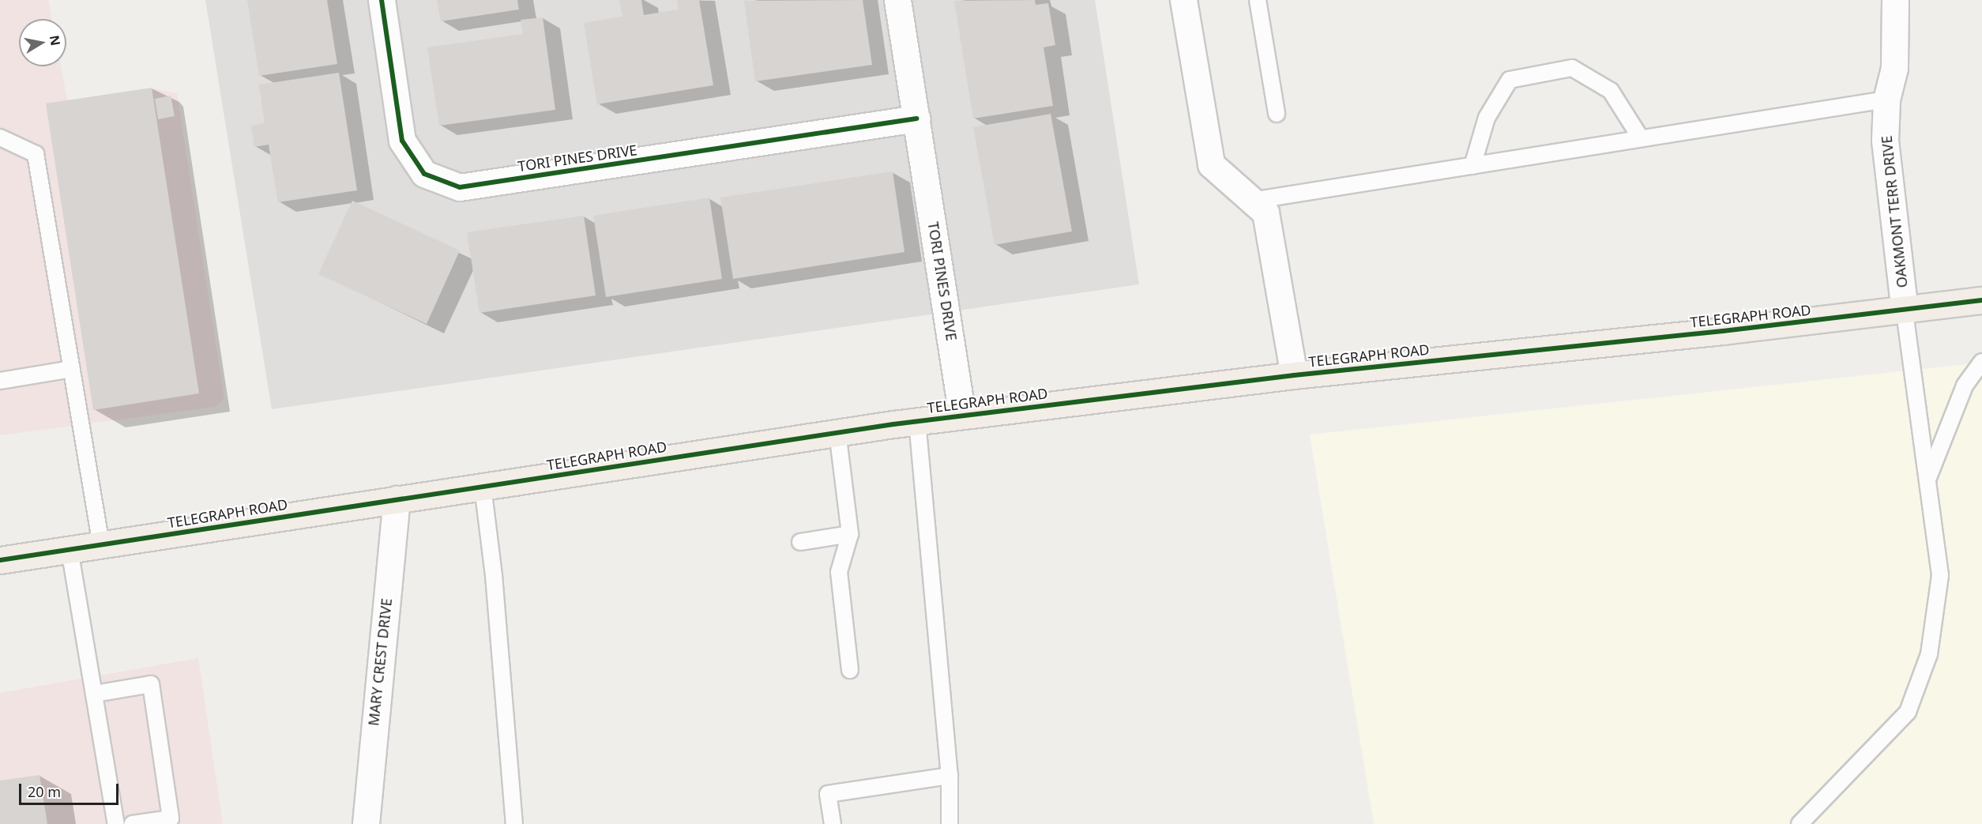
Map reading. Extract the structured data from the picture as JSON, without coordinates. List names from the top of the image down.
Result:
{
  "streets": {
    "main road": ["TELEGRAPH ROAD"],
    "street": ["TORI PINES DRIVE", "OAKMONT TERR DRIVE", "MARY CREST DRIVE"]
  },
  "crossings": [
    ["TORI PINES DRIVE", "TELEGRAPH ROAD"],
    ["OAKMONT TERR DRIVE", "TELEGRAPH ROAD"],
    ["TELEGRAPH ROAD", "MARY CREST DRIVE"]
  ],
  "scale_bar": "20 m",
  "north": "right"
}
